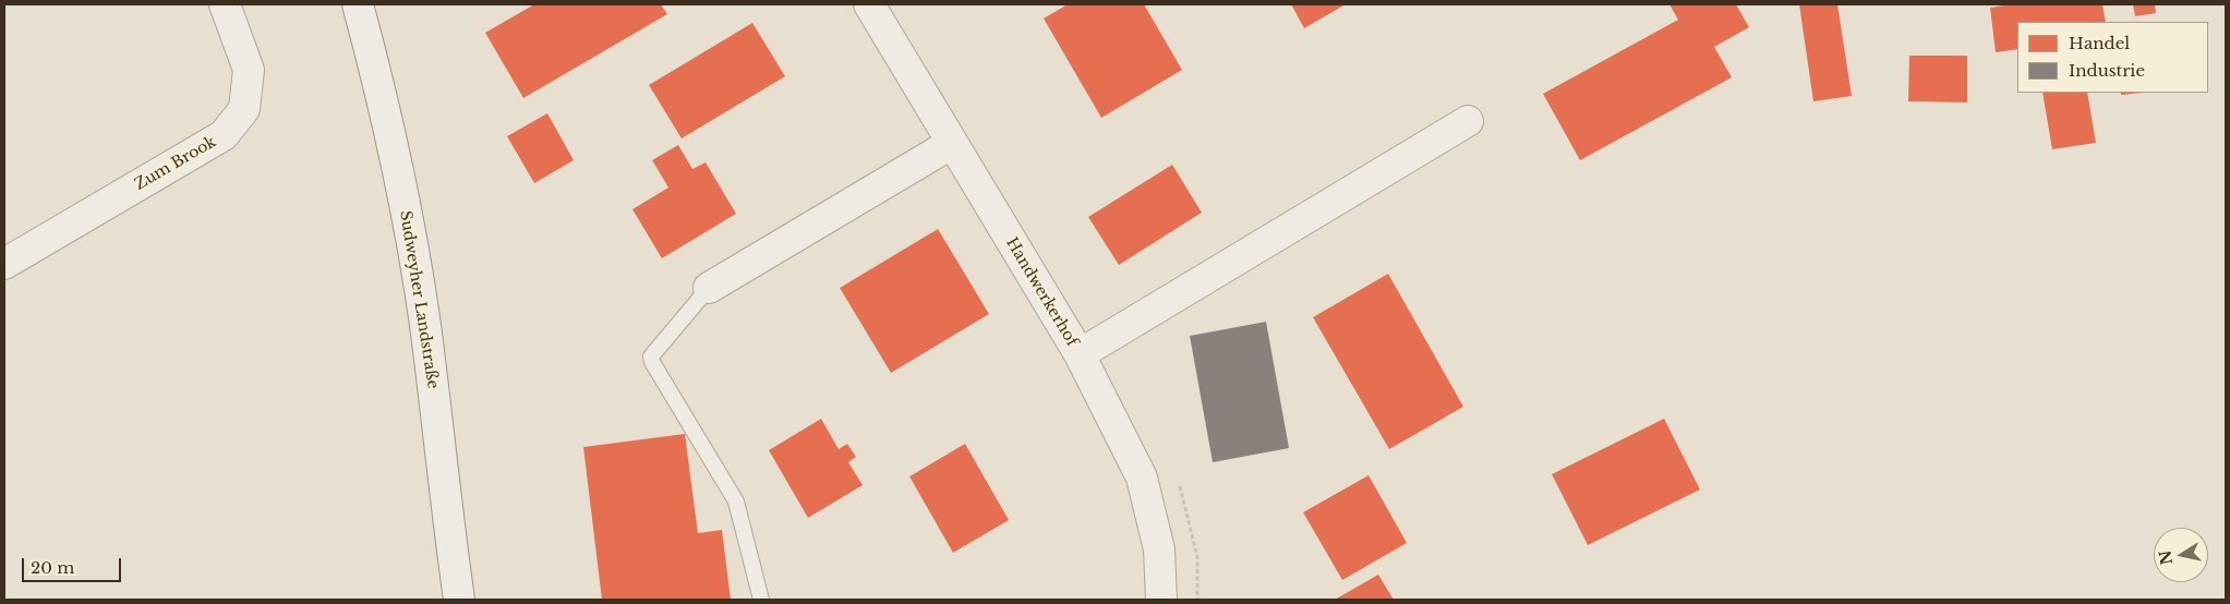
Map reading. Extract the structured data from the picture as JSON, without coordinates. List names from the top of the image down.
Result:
{
  "streets": {
    "street": ["Zum Brook", "Handwerkerhof", "Sudweyher Landstraße"]
  },
  "legend": ["Handel", "Industrie"],
  "scale_bar": "20 m",
  "north": "left"
}
